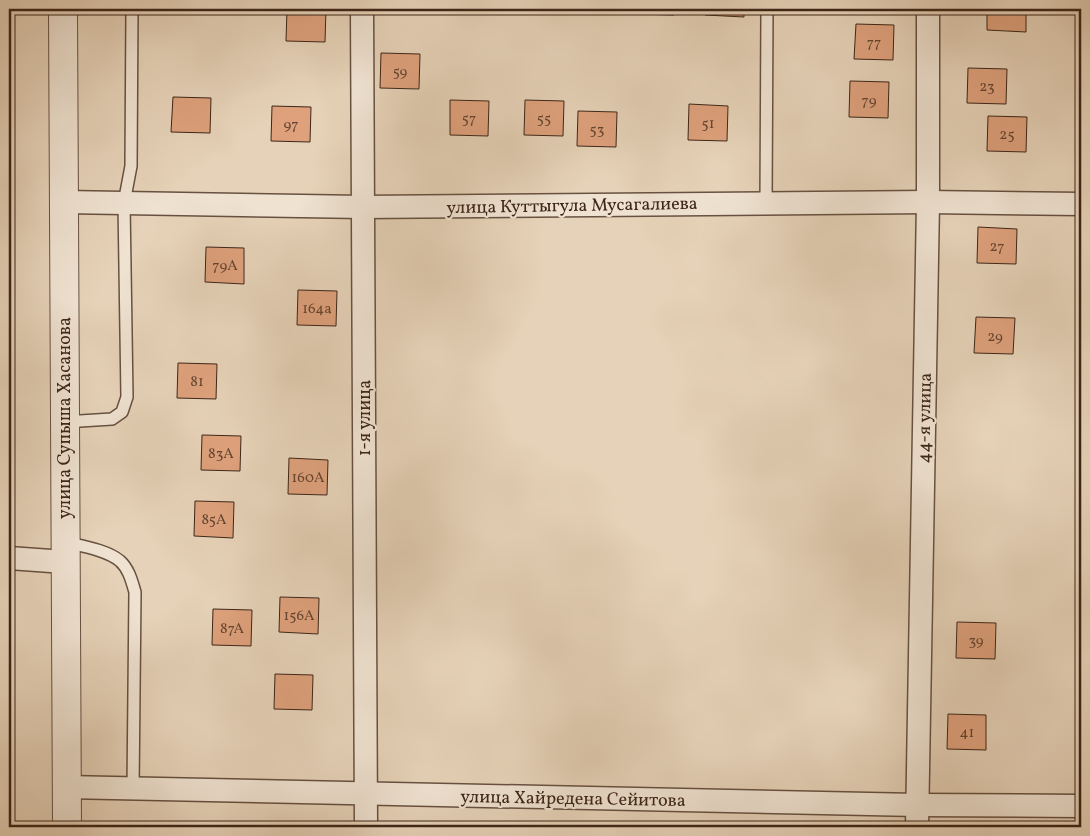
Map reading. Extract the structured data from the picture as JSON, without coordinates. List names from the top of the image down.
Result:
{
  "streets": {
    "street": [
      "улица Куттыгула Мусагалиева",
      "улица Супыша Хасанова",
      "1-я улица",
      "44-я улица",
      "улица Хайредена Сейитова"
    ]
  },
  "crossings": [
    ["улица Куттыгула Мусагалиева", "улица Супыша Хасанова"],
    ["улица Куттыгула Мусагалиева", "1-я улица"],
    ["улица Куттыгула Мусагалиева", "44-я улица"],
    ["улица Супыша Хасанова", "улица Хайредена Сейитова"],
    ["1-я улица", "улица Хайредена Сейитова"],
    ["44-я улица", "улица Хайредена Сейитова"]
  ],
  "house_numbers": [
    "77",
    "59",
    "23",
    "79",
    "57",
    "55",
    "51",
    "97",
    "53",
    "25",
    "27",
    "79А",
    "164а",
    "29",
    "81",
    "83А",
    "160А",
    "85А",
    "156А",
    "87А",
    "39",
    "41"
  ]
}
